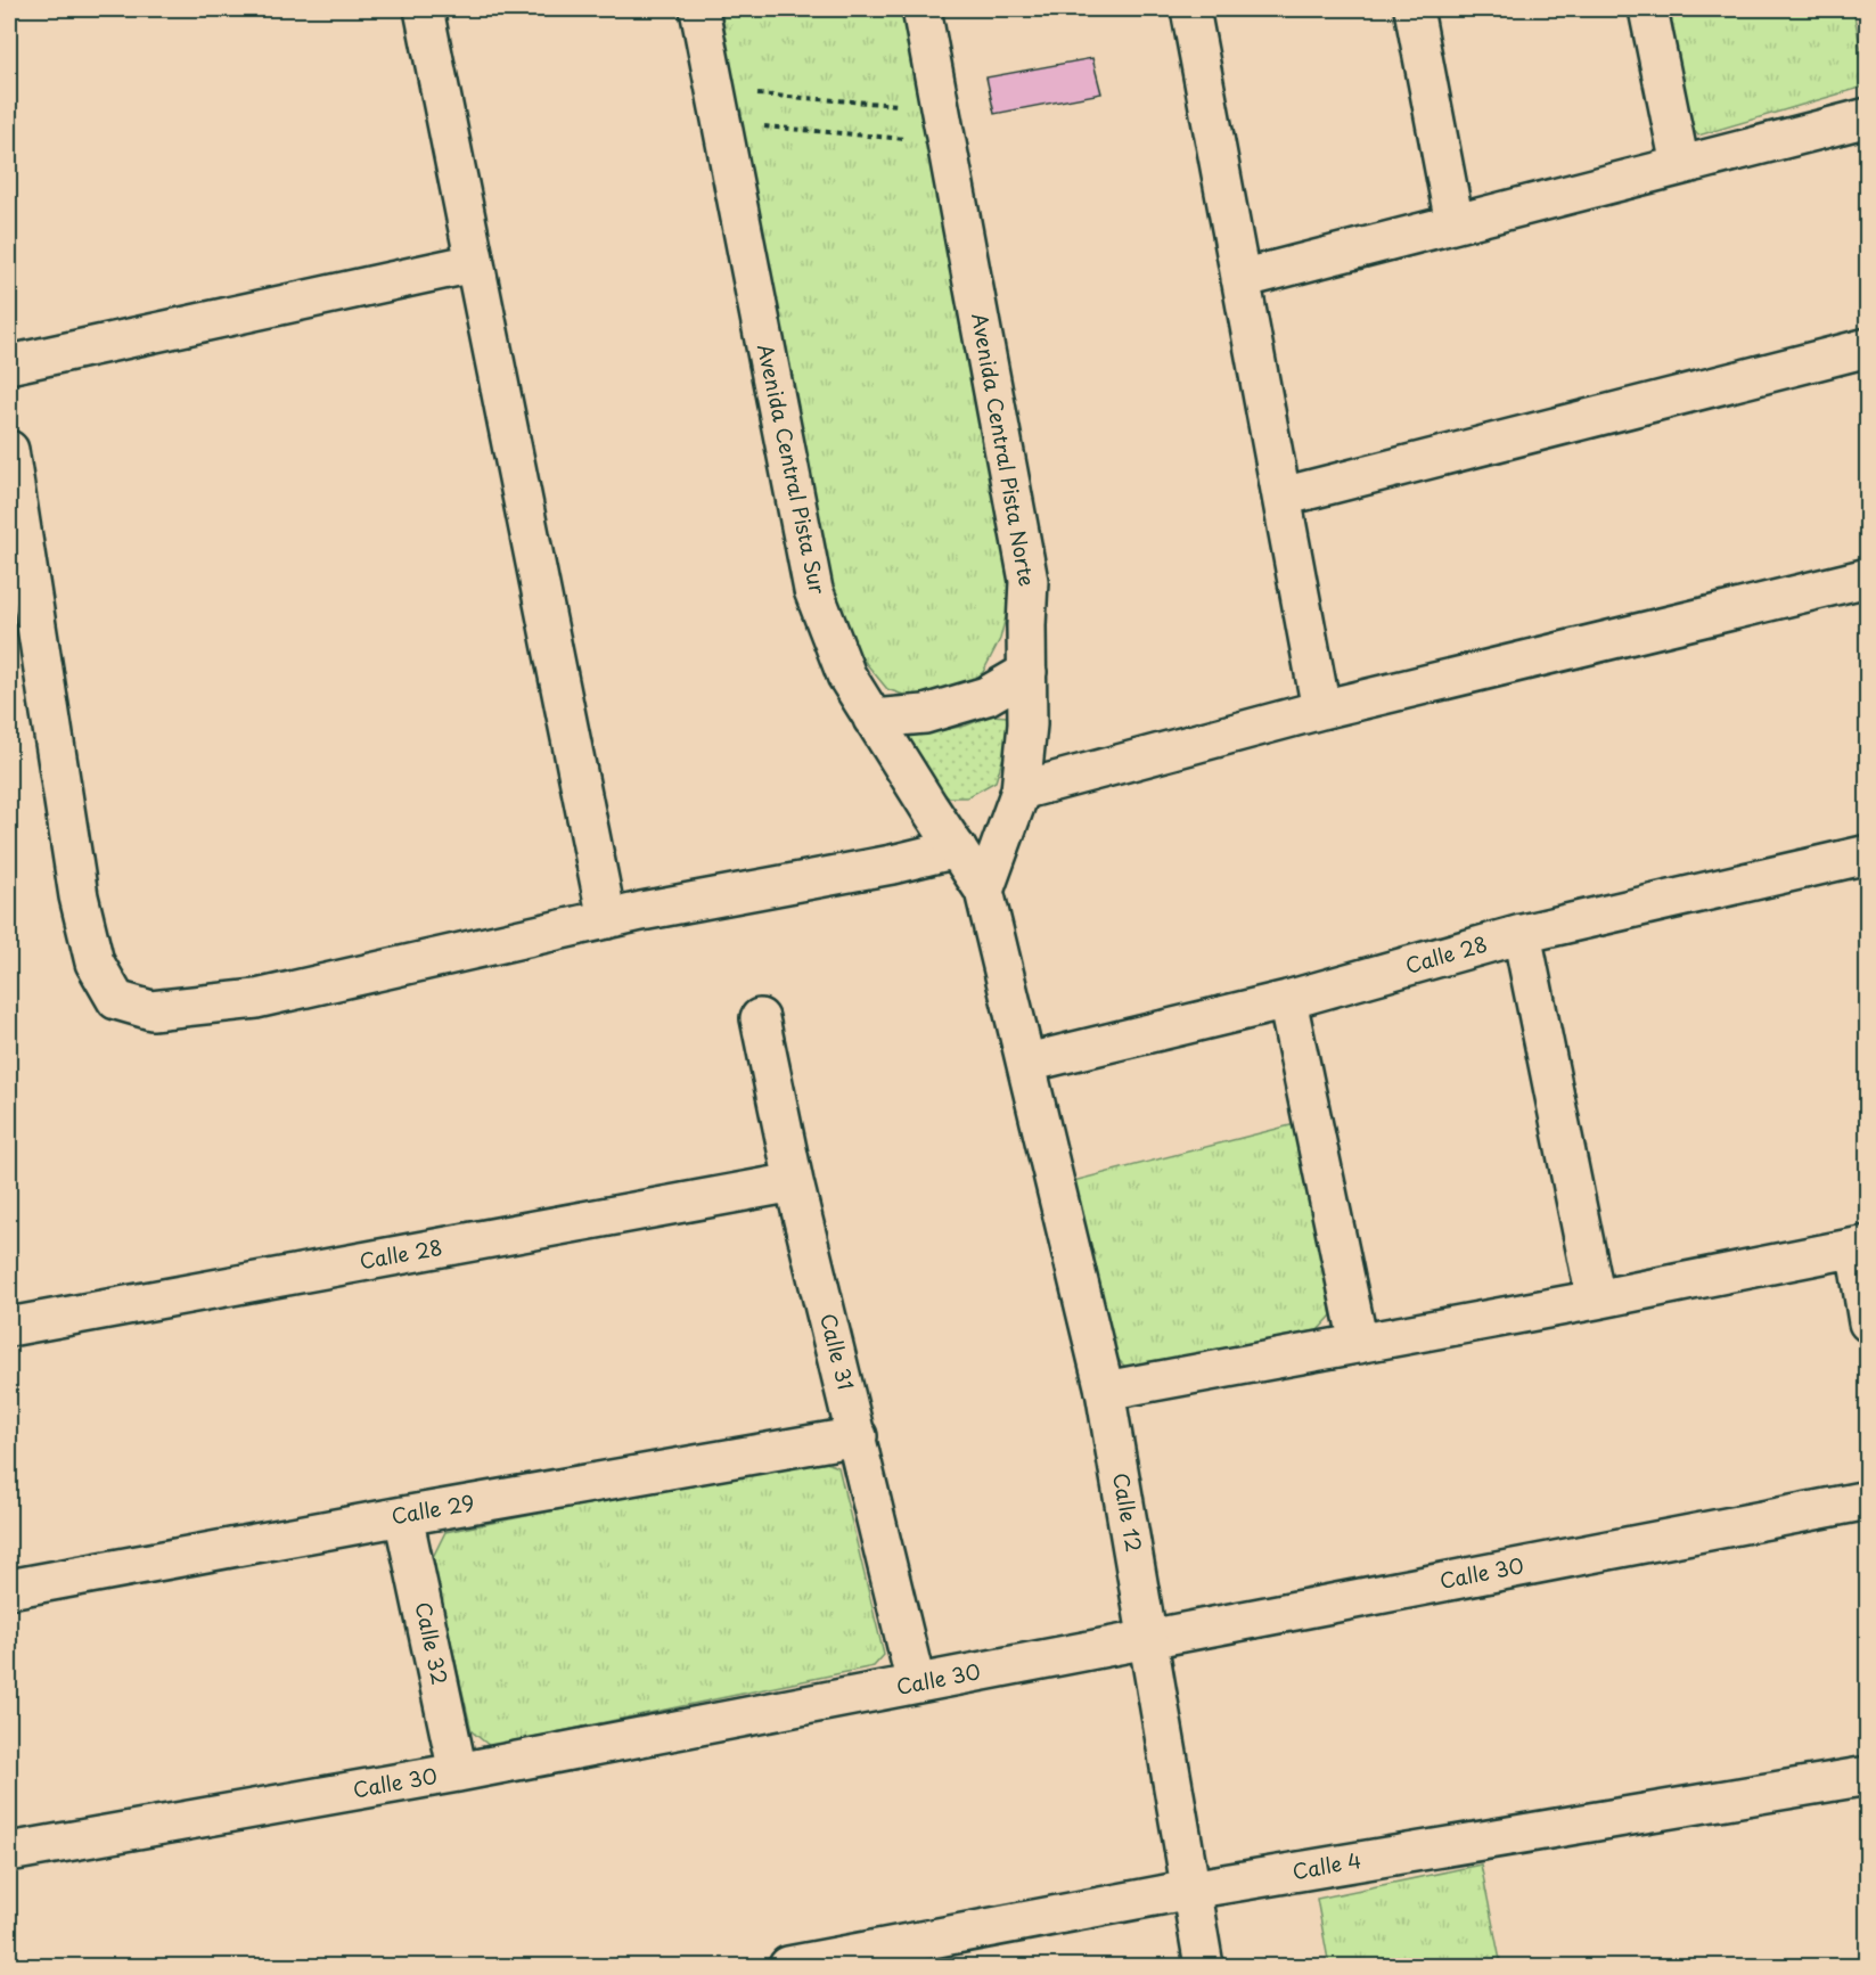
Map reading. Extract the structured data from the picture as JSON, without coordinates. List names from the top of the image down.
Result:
{
  "streets": {
    "street": [
      "Avenida Central Pista Norte",
      "Avenida Central Pista Sur",
      "Calle 28",
      "Calle 31",
      "Calle 29",
      "Calle 12",
      "Calle 30",
      "Calle 32",
      "Calle 4"
    ]
  },
  "crossings": [
    ["Avenida Central Pista Norte", "Avenida Central Pista Sur"],
    ["Avenida Central Pista Sur", "Calle 28"],
    ["Avenida Central Pista Sur", "Calle 12"],
    ["Calle 28", "Calle 31"],
    ["Calle 28", "Calle 12"],
    ["Calle 31", "Calle 29"],
    ["Calle 31", "Calle 30"],
    ["Calle 29", "Calle 32"],
    ["Calle 12", "Calle 30"],
    ["Calle 12", "Calle 4"],
    ["Calle 30", "Calle 32"]
  ]
}
